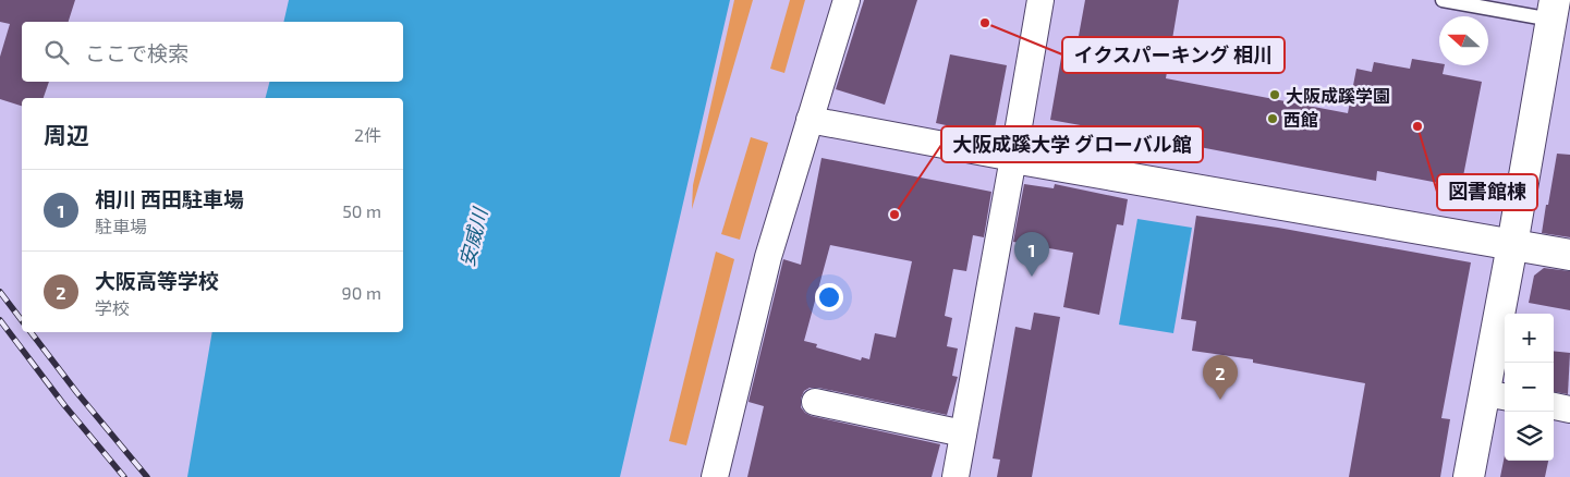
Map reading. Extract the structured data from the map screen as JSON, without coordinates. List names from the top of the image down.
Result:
{
  "water": ["安威川"],
  "places": [
    "イクスパーキング 相川",
    "大阪成蹊学園",
    "西館",
    "図書館棟",
    "大阪成蹊大学 グローバル館"
  ],
  "north": "left",
  "page": {
    "search": "ここで検索",
    "heading": ["周辺", "2件"],
    "list": [
      {
        "mark": "1",
        "name": "相川 西田駐車場",
        "note": "駐車場",
        "value": "50 m"
      },
      {
        "mark": "2",
        "name": "大阪高等学校",
        "note": "学校",
        "value": "90 m"
      }
    ],
    "pins": ["1", "2"],
    "map_buttons": ["+", "−"]
  }
}
